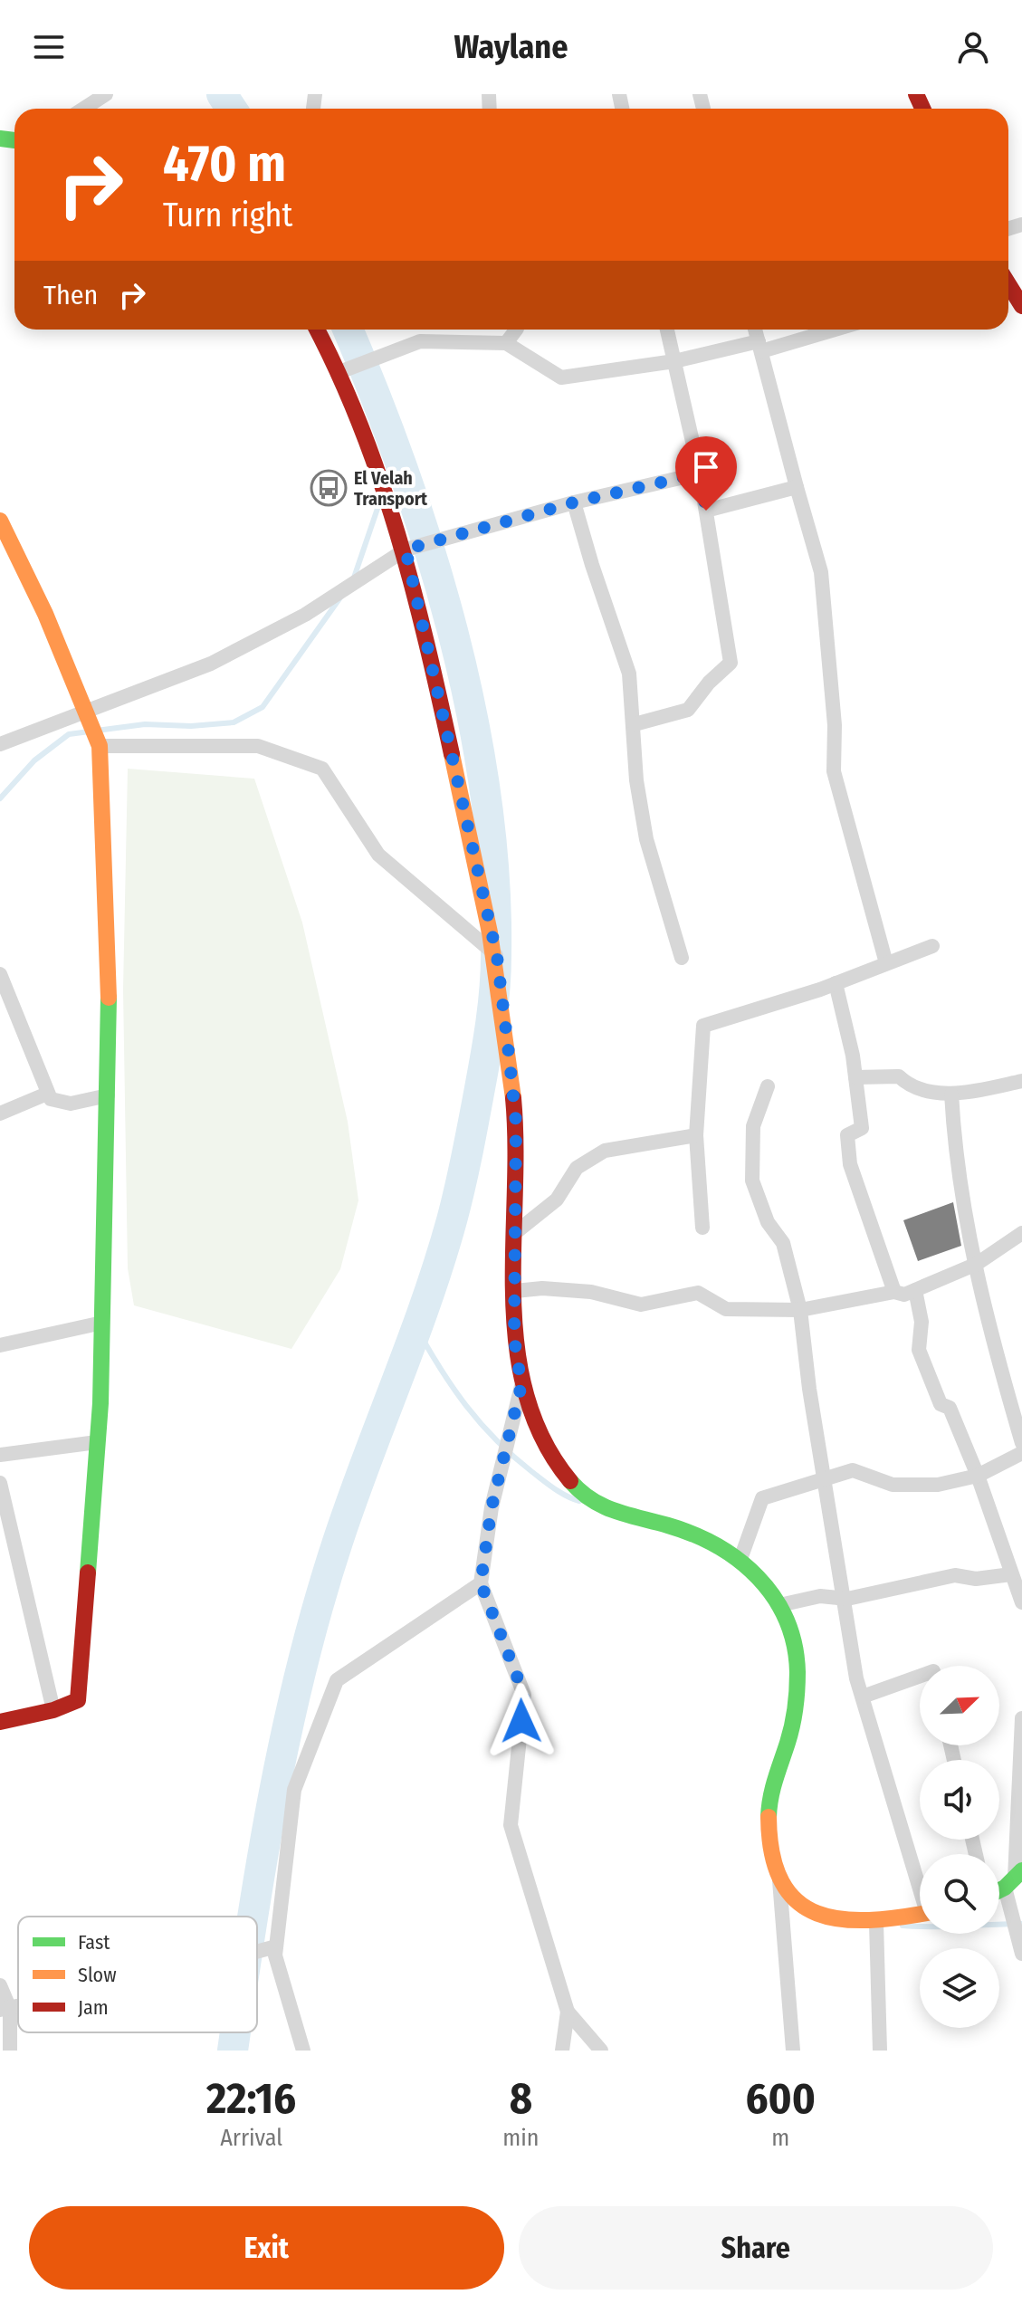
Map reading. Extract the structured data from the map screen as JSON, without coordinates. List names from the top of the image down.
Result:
{
  "places": {
    "bus stop": ["El Velah Transport"]
  },
  "legend": ["Fast", "Slow", "Jam"],
  "north": "top right",
  "page": {
    "header": "Waylane",
    "turn": ["470 m", "Turn right"],
    "then": "Then",
    "eta": [
      "22:16",
      "Arrival",
      "8",
      "min",
      "600",
      "m"
    ],
    "buttons": ["Exit", "Share"]
  }
}
